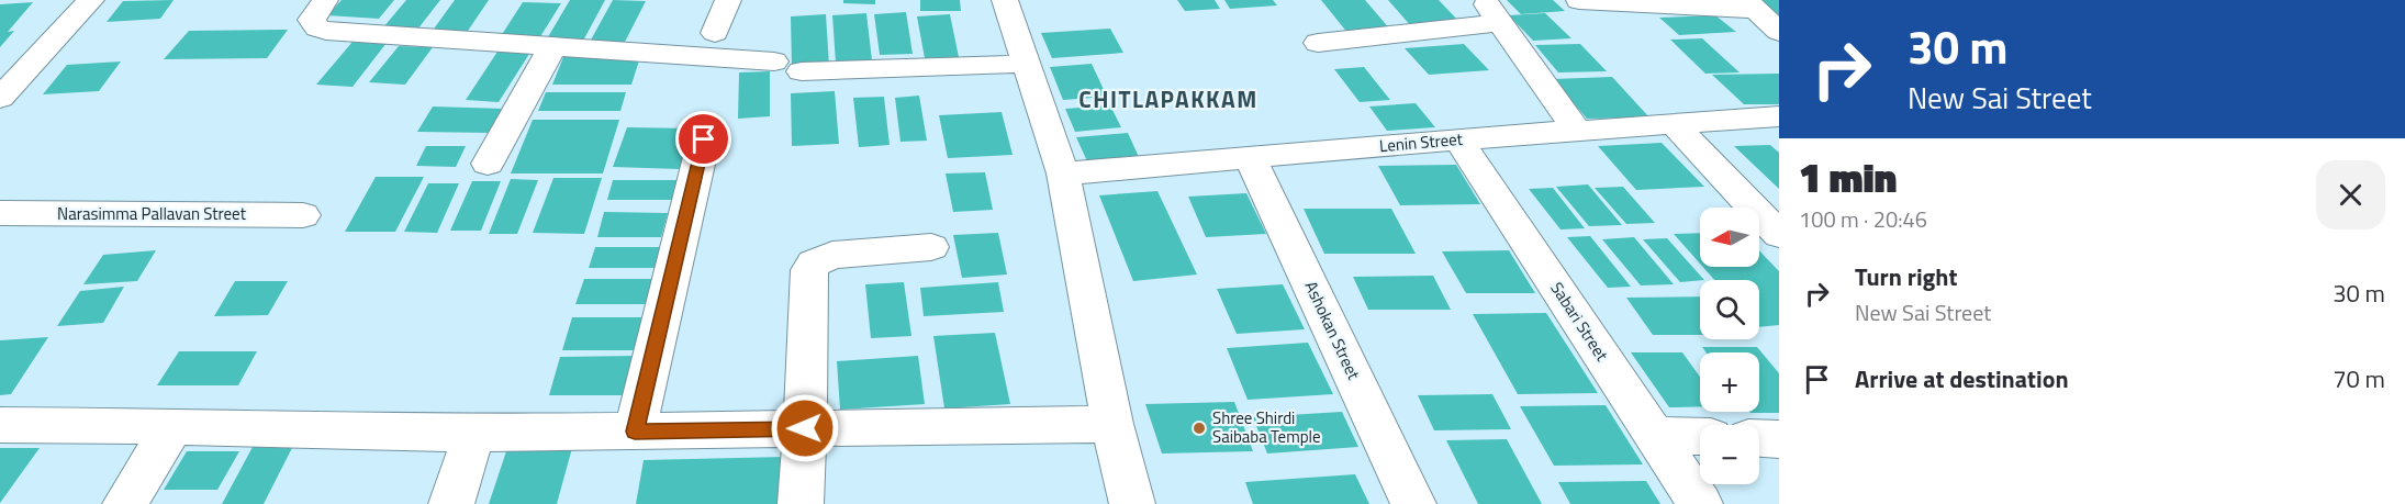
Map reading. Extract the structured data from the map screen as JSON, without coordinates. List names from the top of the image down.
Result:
{
  "streets": {
    "street": [
      "Lenin Street",
      "Narasimma Pallavan Street",
      "Sabari Street",
      "Ashokan Street"
    ]
  },
  "crossings": [
    ["Lenin Street", "Sabari Street"],
    ["Lenin Street", "Ashokan Street"]
  ],
  "districts": ["CHITLAPAKKAM"],
  "places": ["Shree Shirdi Saibaba Temple"],
  "north": "left",
  "page": {
    "turn": ["30 m", "New Sai Street"],
    "heading": ["1 min", "100 m · 20:46"],
    "map_buttons": ["+", "−"],
    "list": [
      {
        "name": "Turn right",
        "note": "New Sai Street",
        "value": "30 m"
      },
      {
        "name": "Arrive at destination",
        "value": "70 m"
      }
    ]
  }
}
